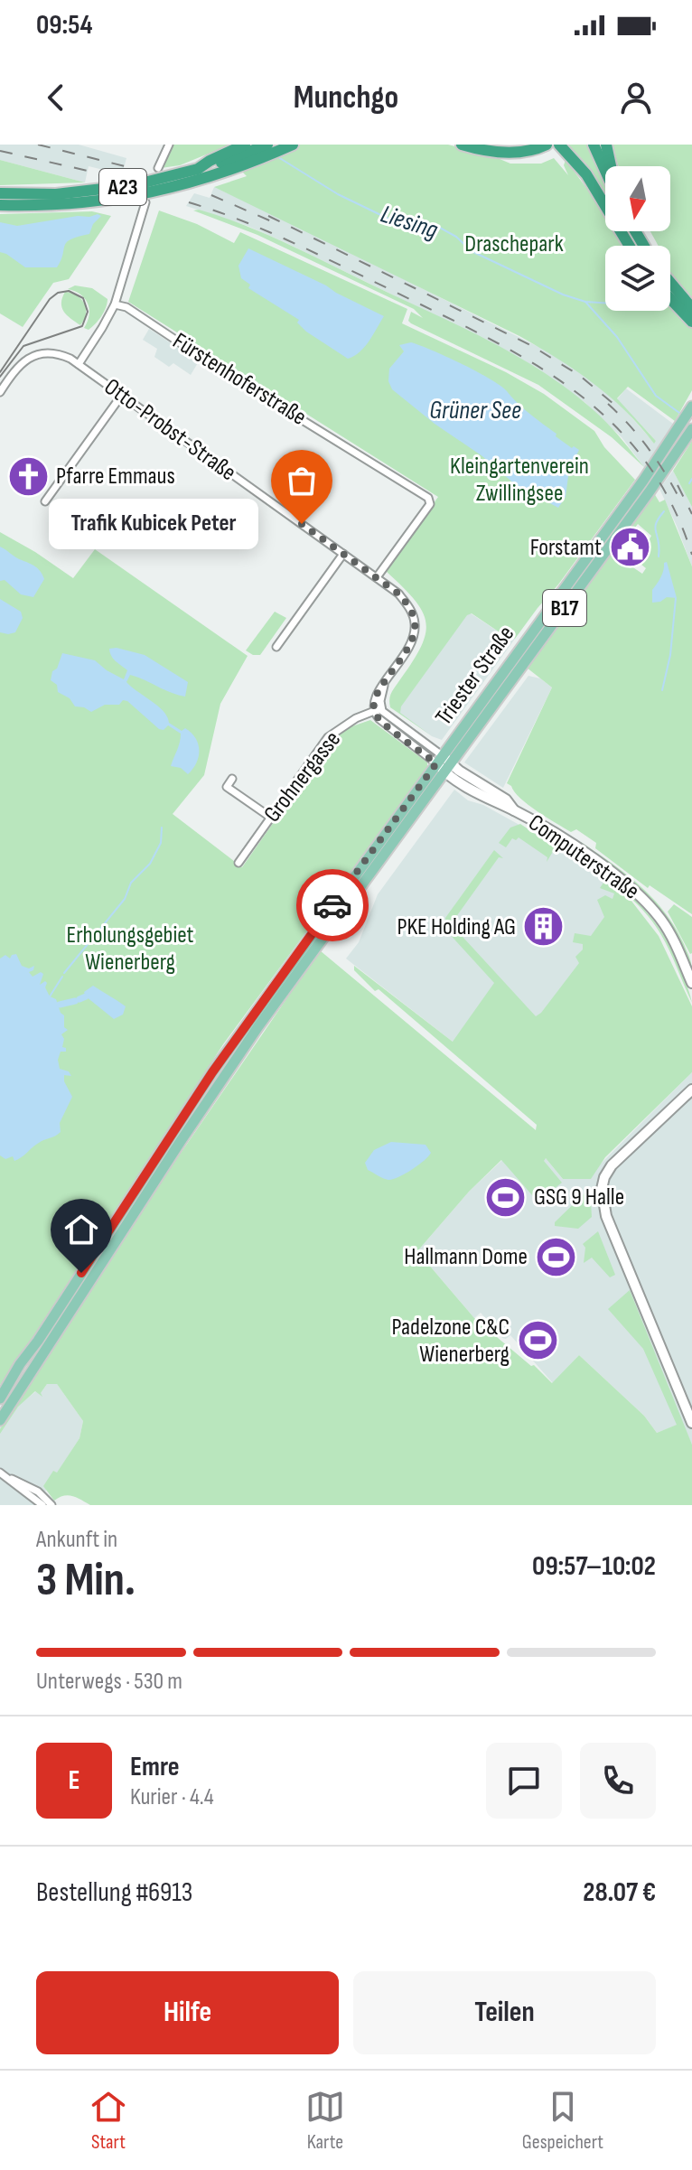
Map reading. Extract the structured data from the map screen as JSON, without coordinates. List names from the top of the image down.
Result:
{
  "streets": {
    "highway": ["A23"],
    "main road": ["B17", "Triester Straße"],
    "street": [
      "Fürstenhoferstraße",
      "Otto-Probst-Straße",
      "Grohnergasse",
      "Computerstraße"
    ]
  },
  "crossings": [
    ["Fürstenhoferstraße", "Otto-Probst-Straße"],
    ["Otto-Probst-Straße", "Grohnergasse"],
    ["Triester Straße", "Computerstraße"]
  ],
  "water": ["Liesing", "Grüner See"],
  "parks": ["Draschepark", "Kleingartenverein Zwillingsee", "Erholungsgebiet Wienerberg"],
  "places": {
    "church": ["Pfarre Emmaus"],
    "other": ["Trafik Kubicek Peter"],
    "public building": ["Forstamt"],
    "building": ["PKE Holding AG"],
    "sports": ["GSG 9 Halle", "Hallmann Dome", "Padelzone C&C Wienerberg"]
  },
  "north": "bottom",
  "page": {
    "status": "09:54",
    "header": "Munchgo",
    "bubble": "Trafik Kubicek Peter",
    "heading": ["3 Min.", "Ankunft in", "09:57–10:02"],
    "panel": [
      "Emre",
      "Kurier · 4.4",
      "Bestellung #6913",
      "28.07 €"
    ],
    "bar": "Unterwegs · 530 m",
    "round": "E",
    "buttons": ["Hilfe", "Teilen"],
    "tabs": ["Start", "Karte", "Gespeichert"]
  }
}
